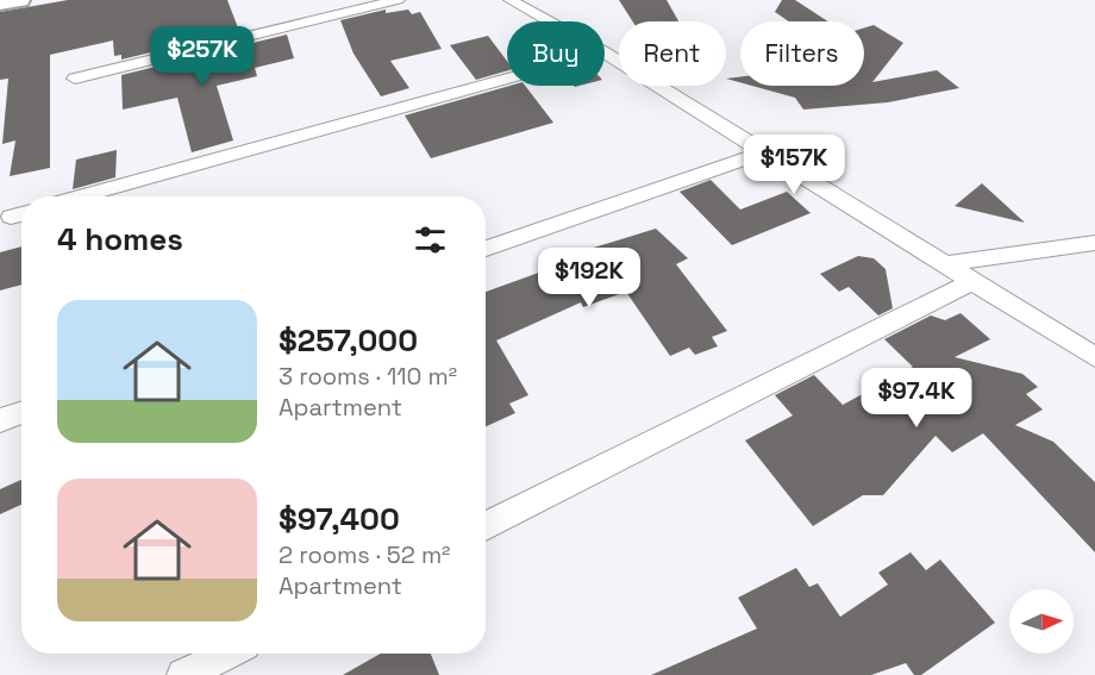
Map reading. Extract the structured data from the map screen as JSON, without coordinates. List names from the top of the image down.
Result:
{
  "north": "right",
  "page": {
    "chip": ["Buy", "Rent", "Filters"],
    "price": [
      "$257K",
      "$157K",
      "$192K",
      "$97.4K"
    ],
    "heading": "4 homes",
    "list": [
      {
        "name": "$257,000",
        "note": "3 rooms · 110 m² · Apartment"
      },
      {
        "name": "$97,400",
        "note": "2 rooms · 52 m² · Apartment"
      }
    ]
  }
}
